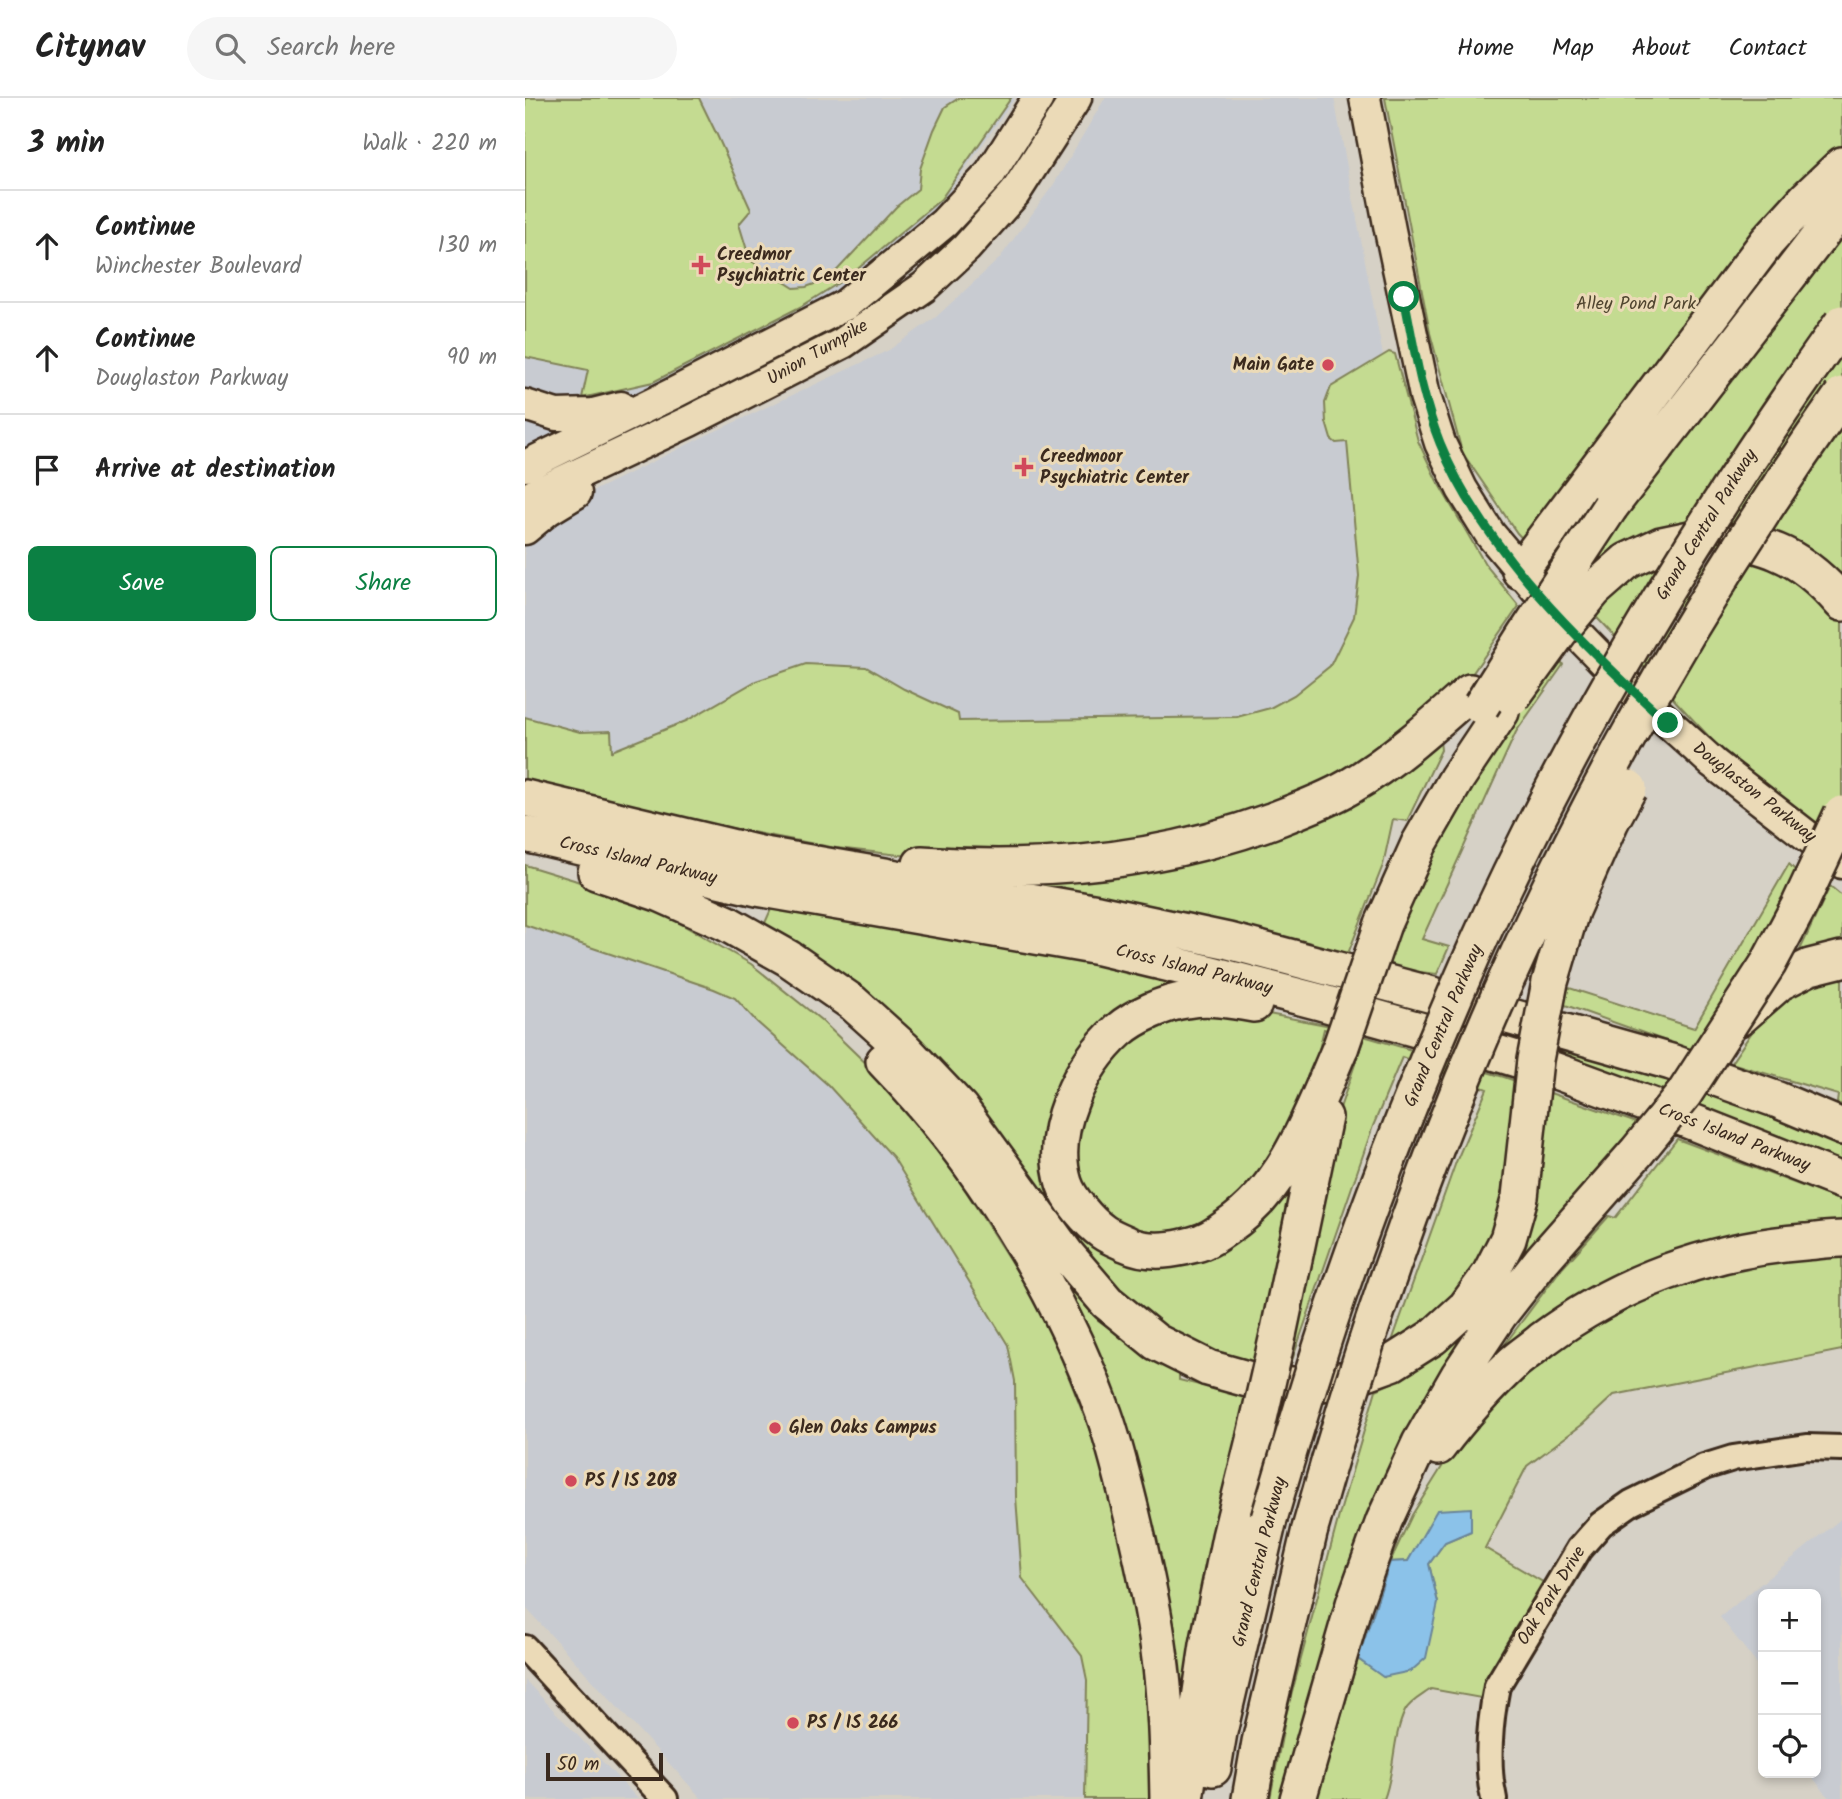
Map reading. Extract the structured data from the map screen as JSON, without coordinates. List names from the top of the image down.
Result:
{
  "streets": {
    "highway": ["Grand Central Parkway", "Cross Island Parkway"],
    "main road": ["Union Turnpike", "Douglaston Parkway"],
    "street": ["Oak Park Drive"]
  },
  "parks": ["Alley Pond Park"],
  "places": {
    "health": ["Creedmor Psychiatric Center", "Creedmoor Psychiatric Center"],
    "other": [
      "Main Gate",
      "Glen Oaks Campus",
      "PS / IS 208",
      "PS / IS 266"
    ]
  },
  "scale_bar": "50 m",
  "page": {
    "header": "Citynav",
    "search": "Search here",
    "nav": [
      "Home",
      "Map",
      "About",
      "Contact"
    ],
    "heading": ["3 min", "Walk · 220 m"],
    "list": [
      ["Continue", "Winchester Boulevard", "130 m"],
      ["Continue", "Douglaston Parkway", "90 m"],
      "Arrive at destination"
    ],
    "buttons": ["Save", "Share"],
    "map_buttons": ["+", "−"],
    "scale": "50 m"
  }
}
